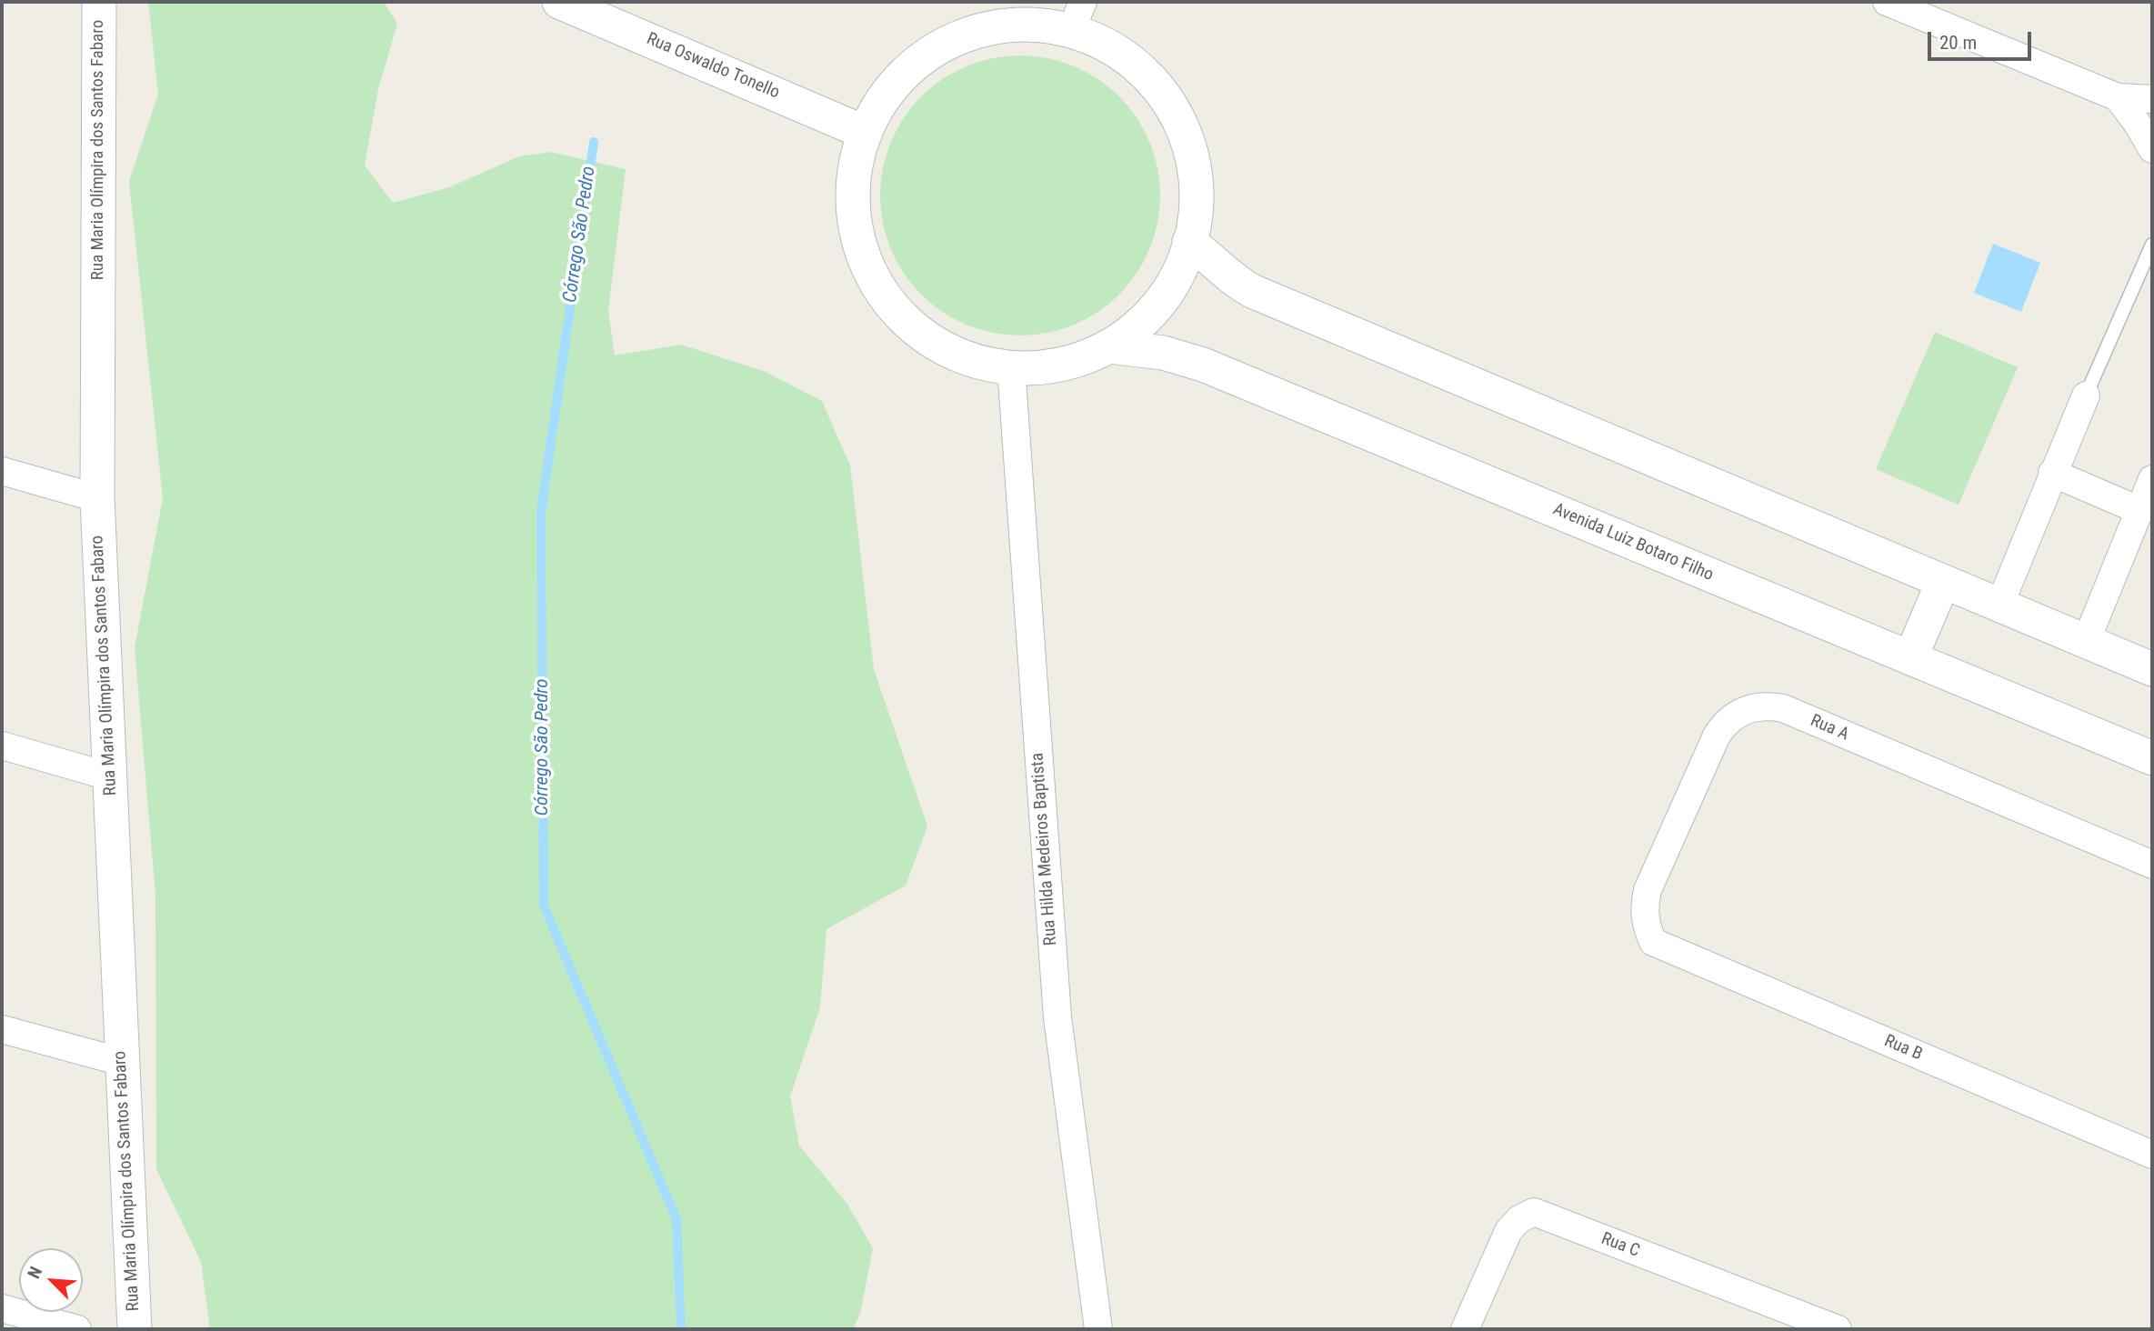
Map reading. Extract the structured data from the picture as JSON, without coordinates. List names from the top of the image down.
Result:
{
  "streets": {
    "street": [
      "Rua Oswaldo Tonello",
      "Rua Maria Olímpira dos Santos Fabaro",
      "Avenida Luiz Botaro Filho",
      "Rua A",
      "Rua Hilda Medeiros Baptista",
      "Rua B",
      "Rua C"
    ]
  },
  "crossings": [
    ["Rua A", "Rua B"]
  ],
  "water": ["Córrego São Pedro"],
  "scale_bar": "20 m",
  "north": "top left"
}
